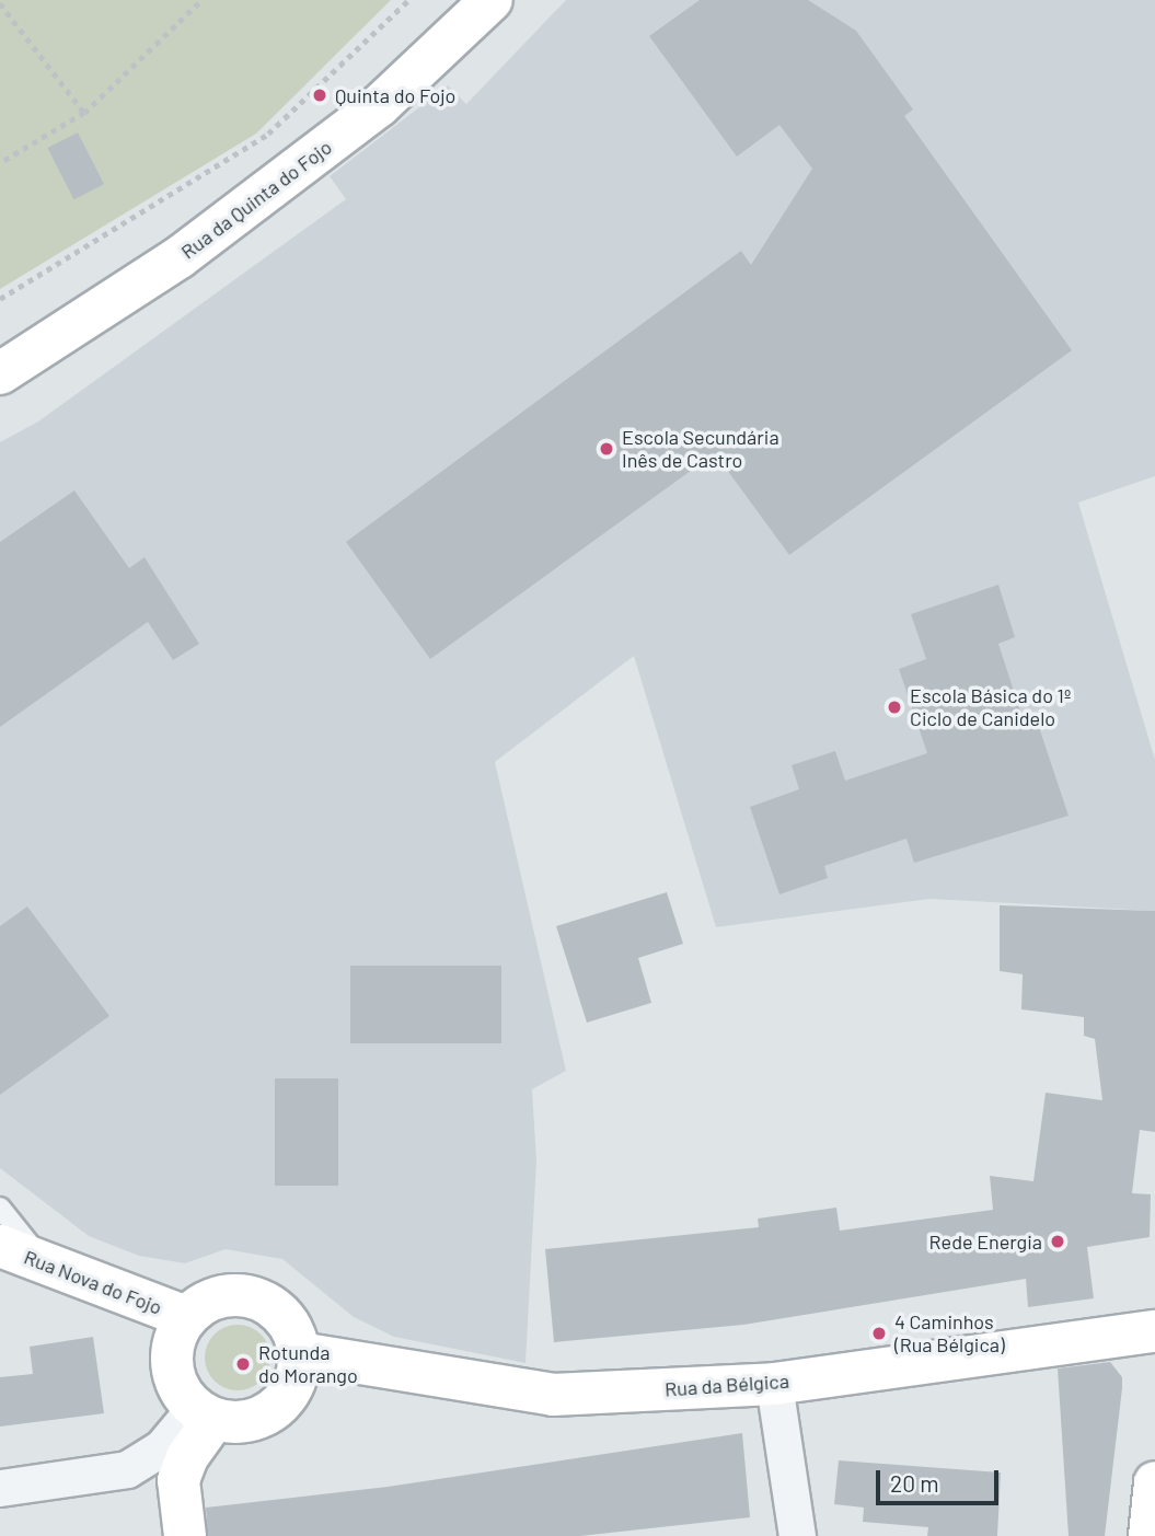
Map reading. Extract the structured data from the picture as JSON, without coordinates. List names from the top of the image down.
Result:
{
  "streets": {
    "main road": ["Rua da Quinta do Fojo", "Rua Nova do Fojo", "Rua da Bélgica"]
  },
  "crossings": [
    ["Rua Nova do Fojo", "Rua da Bélgica"]
  ],
  "places": [
    "Quinta do Fojo",
    "Escola Secundária Inês de Castro",
    "Escola Básica do 1º Ciclo de Canidelo",
    "Rede Energia",
    "4 Caminhos (Rua Bélgica)",
    "Rotunda do Morango"
  ],
  "scale_bar": "20 m"
}
